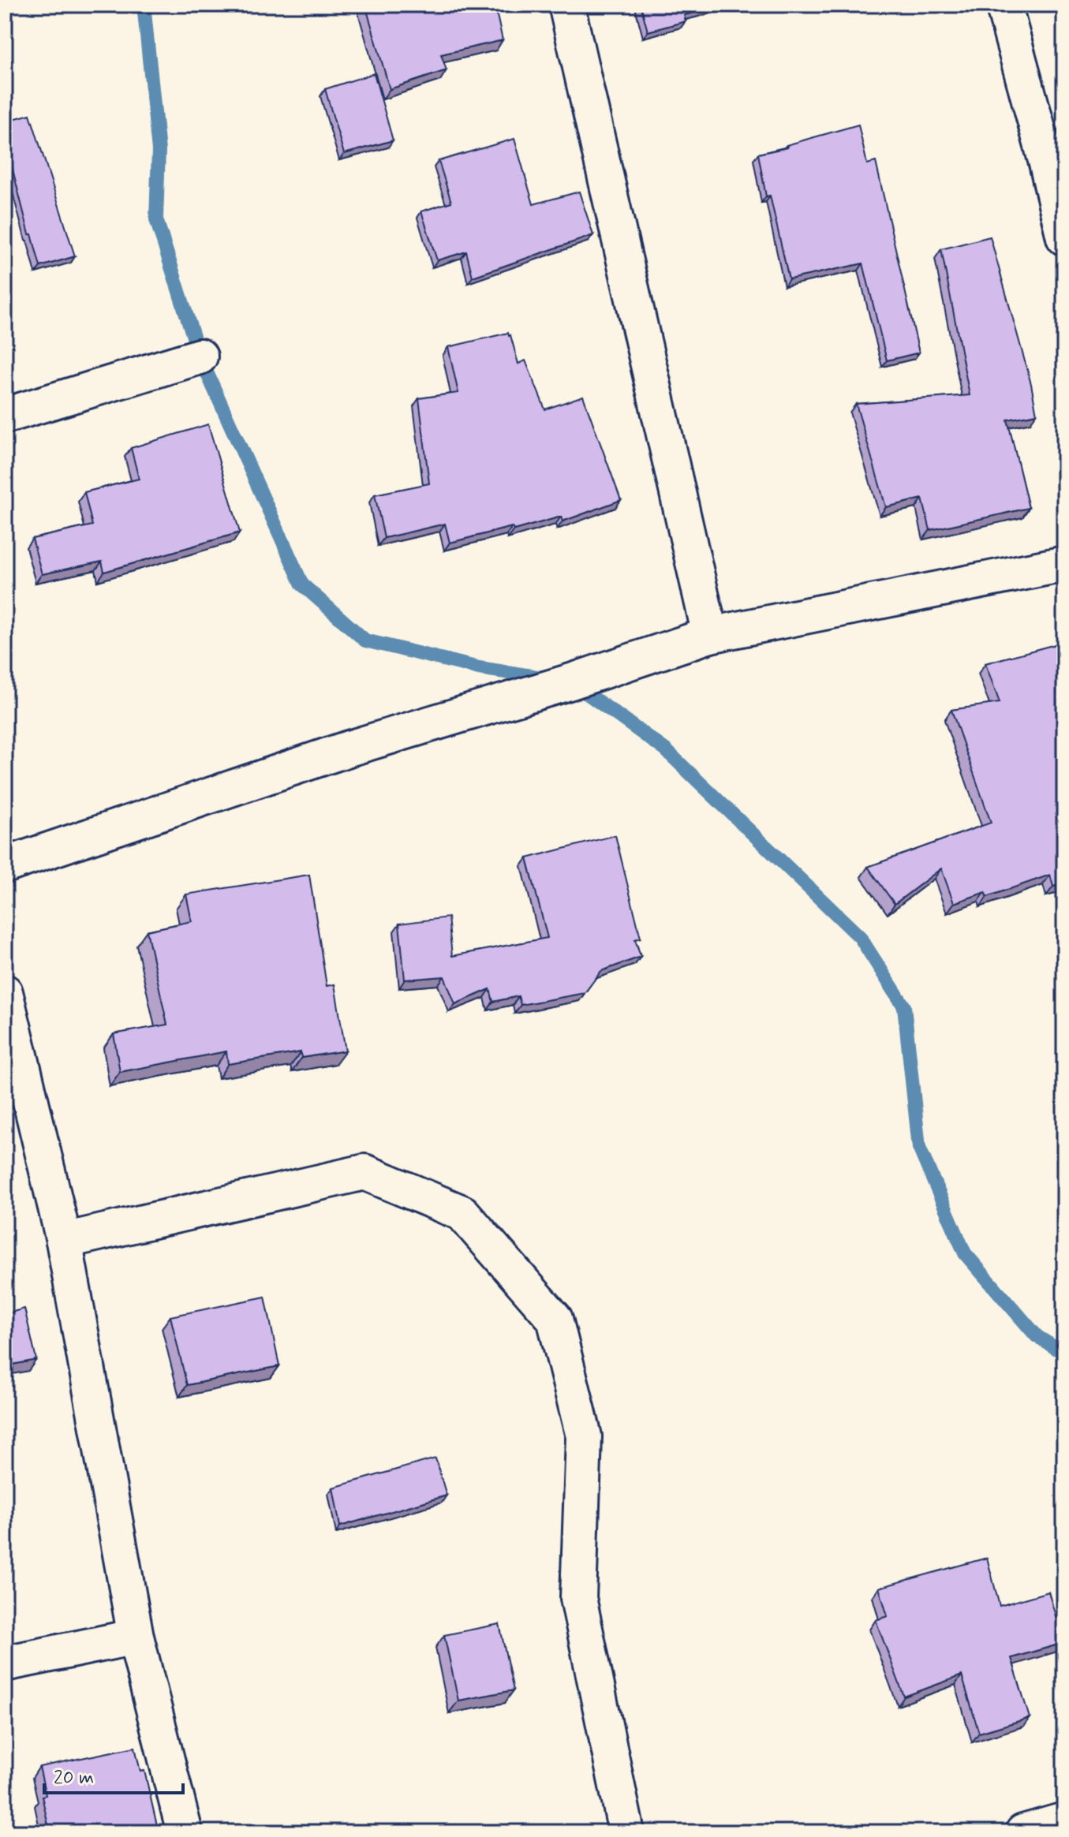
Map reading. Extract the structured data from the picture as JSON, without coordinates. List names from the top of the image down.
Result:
{
  "scale_bar": "20 m"
}
